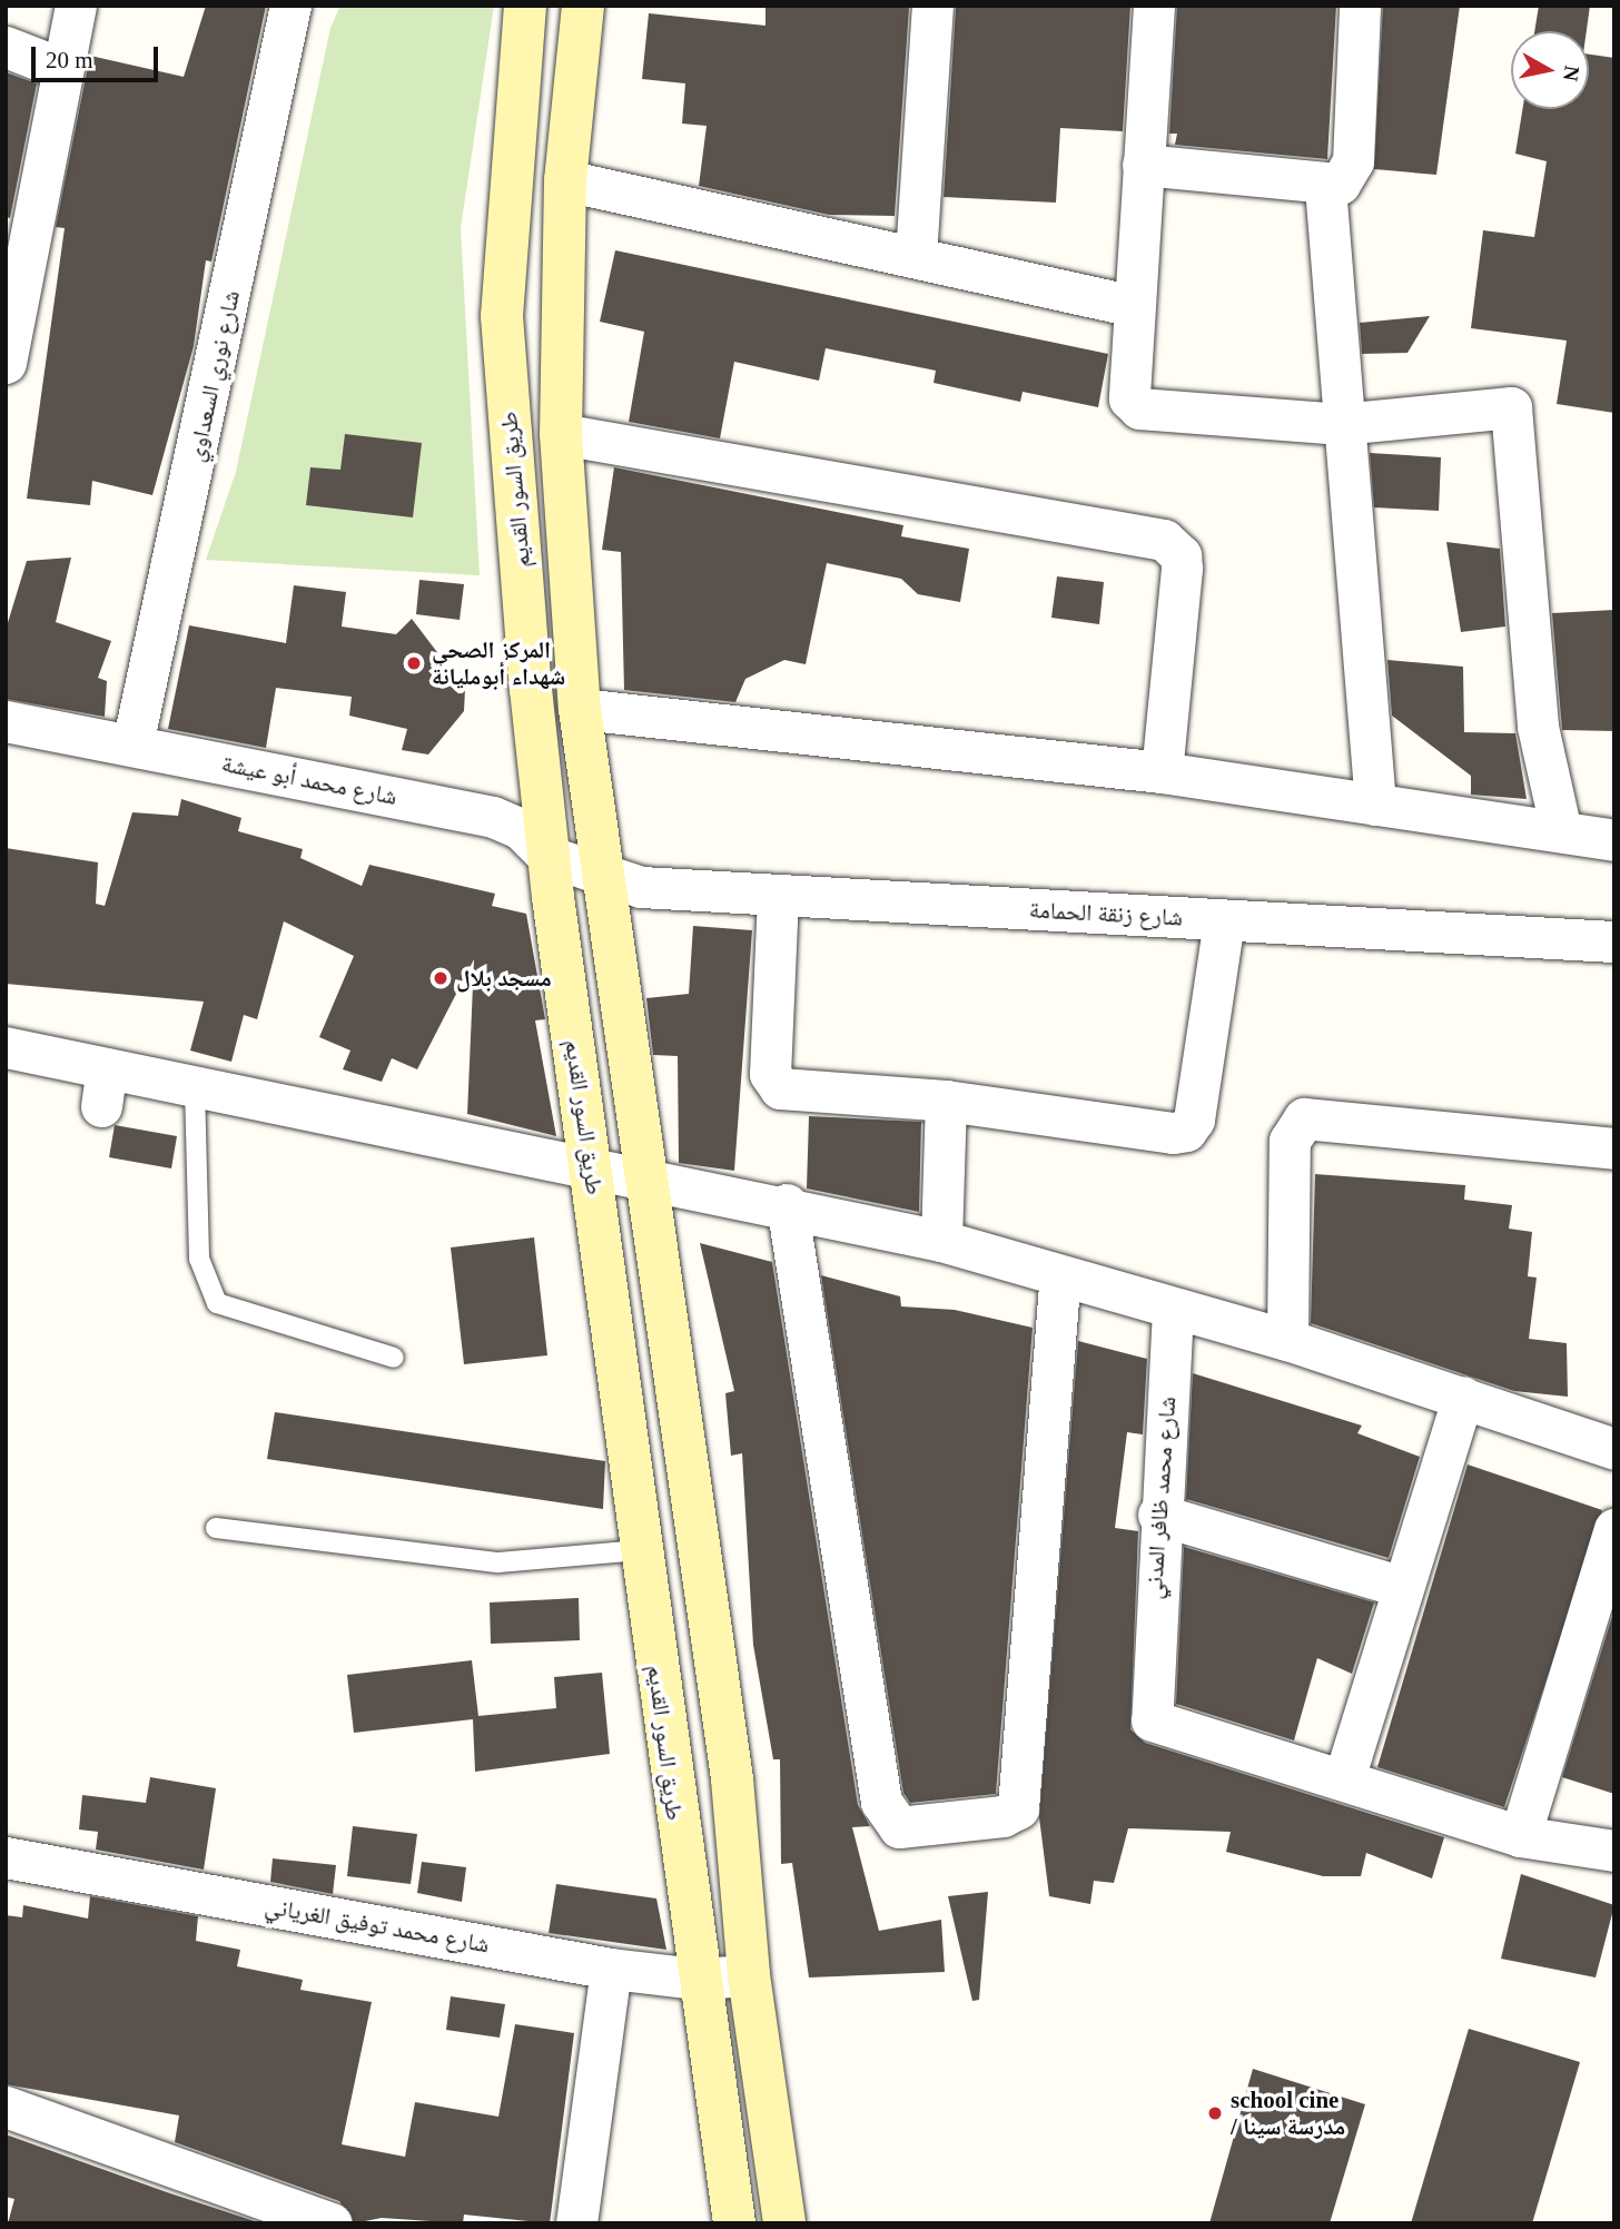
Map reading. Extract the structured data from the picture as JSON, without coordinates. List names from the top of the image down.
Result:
{
  "streets": {
    "main road": ["طريق السور القديم"],
    "street": [
      "شارع نوري السعداوي",
      "شارع محمد أبو عيشة",
      "شارع زنقة الحمامة",
      "شارع محمد ظافر المدني",
      "شارع محمد توفيق الغرياني"
    ]
  },
  "crossings": [
    ["شارع نوري السعداوي", "شارع محمد أبو عيشة"],
    ["طريق السور القديم", "شارع محمد أبو عيشة"],
    ["طريق السور القديم", "شارع زنقة الحمامة"],
    ["طريق السور القديم", "شارع محمد توفيق الغرياني"],
    ["شارع محمد أبو عيشة", "شارع زنقة الحمامة"]
  ],
  "places": ["المركز الصحي شهداء أبومليانة", "مسجد بلال", "school cine / مدرسة سينا"],
  "scale_bar": "20 m",
  "north": "right"
}
